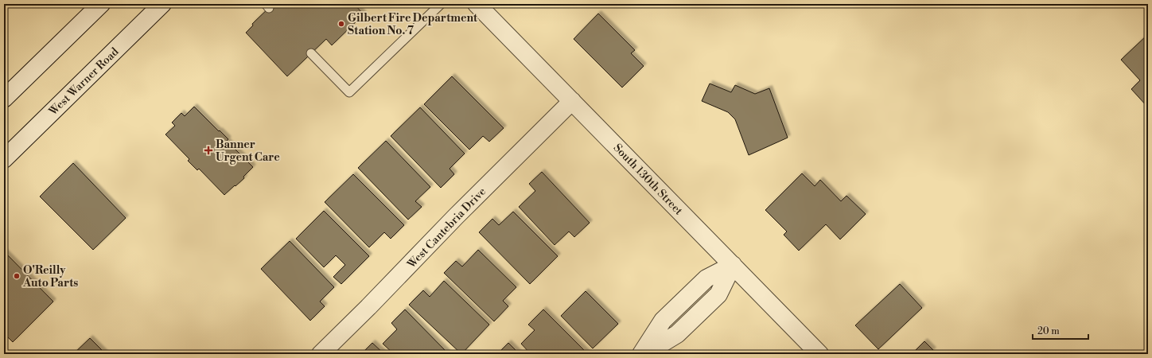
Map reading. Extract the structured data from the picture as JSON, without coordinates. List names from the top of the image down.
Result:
{
  "streets": {
    "street": ["West Warner Road", "South 130th Street", "West Cantebria Drive"]
  },
  "crossings": [
    ["South 130th Street", "West Cantebria Drive"]
  ],
  "places": {
    "other": ["Gilbert Fire Department Station No. 7", "O'Reilly Auto Parts"],
    "health": ["Banner Urgent Care"]
  },
  "scale_bar": "20 m"
}
